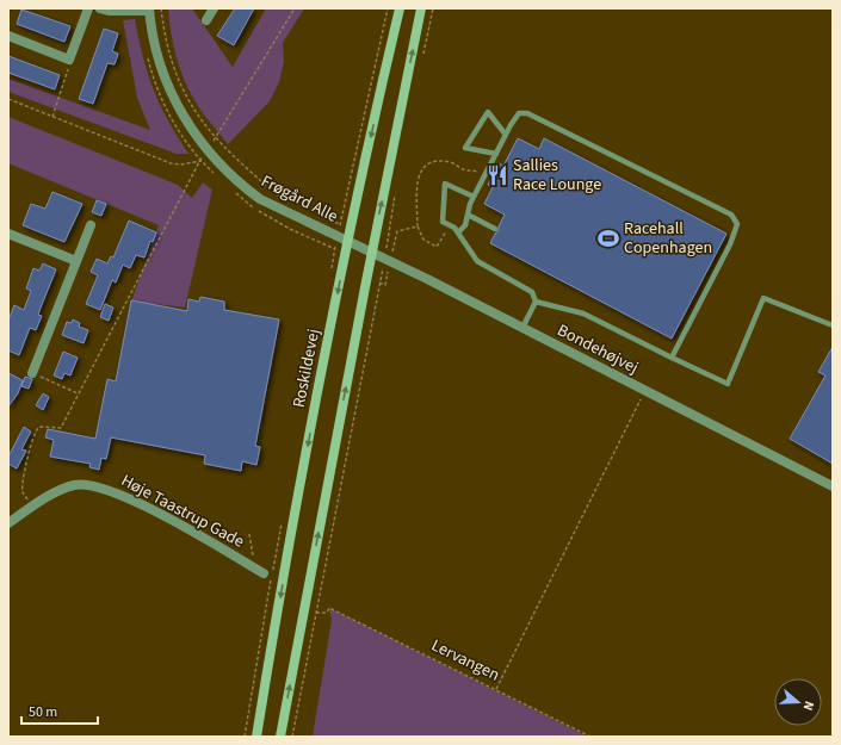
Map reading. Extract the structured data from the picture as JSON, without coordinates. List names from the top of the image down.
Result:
{
  "streets": {
    "main road": ["Roskildevej"],
    "street": ["Frøgård Alle", "Bondehøjvej", "Høje Taastrup Gade"],
    "path": ["Lervangen"]
  },
  "crossings": [
    ["Frøgård Alle", "Bondehøjvej"],
    ["Frøgård Alle", "Roskildevej"],
    ["Bondehøjvej", "Roskildevej"]
  ],
  "places": {
    "restaurant": ["Sallies Race Lounge"],
    "sports": ["Racehall Copenhagen"]
  },
  "scale_bar": "50 m",
  "north": "right"
}
